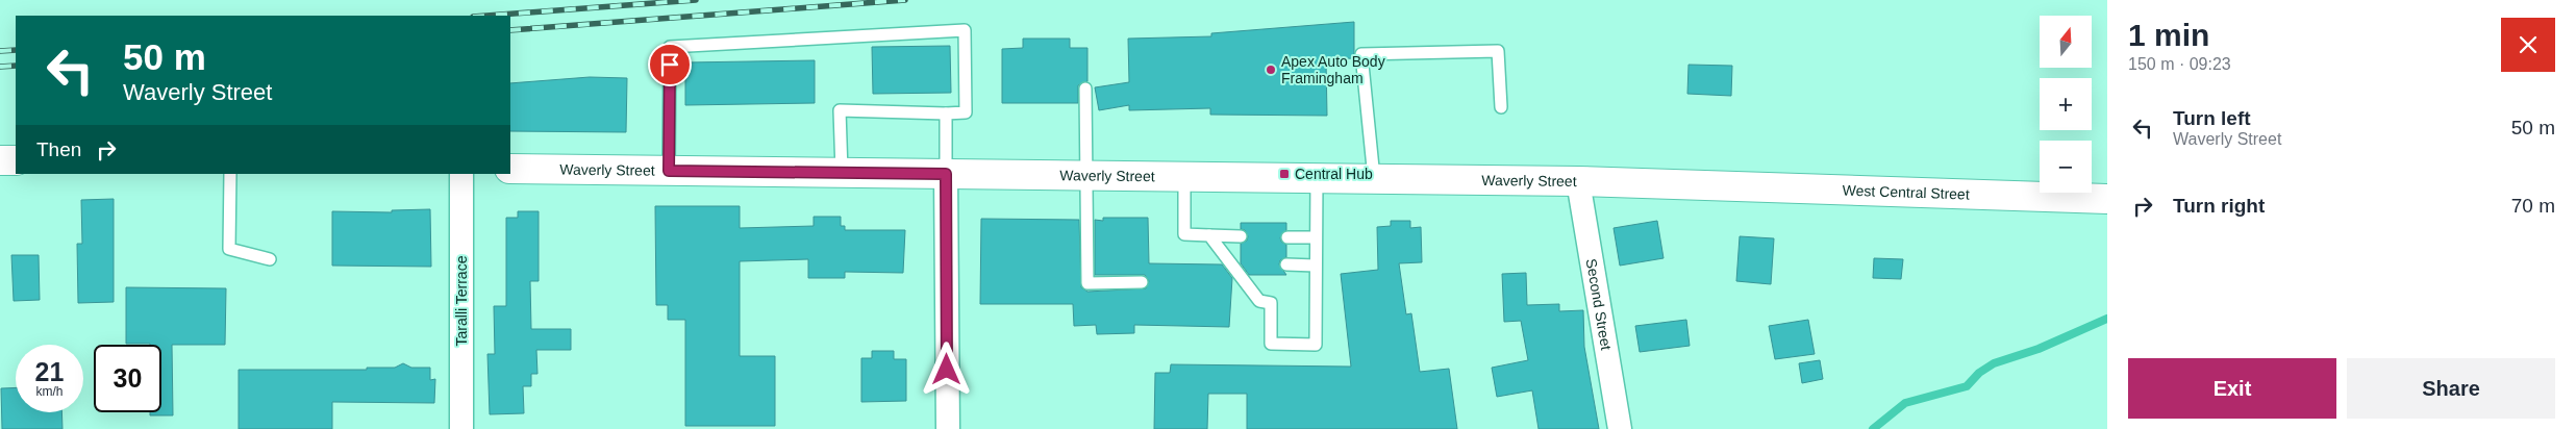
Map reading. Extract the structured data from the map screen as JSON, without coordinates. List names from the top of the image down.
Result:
{
  "streets": {
    "main road": ["Waverly Street", "West Central Street"],
    "street": ["Taralli Terrace", "Second Street"]
  },
  "crossings": [
    ["Waverly Street", "West Central Street"],
    ["Waverly Street", "Second Street"]
  ],
  "places": {
    "other": ["Apex Auto Body Framingham"],
    "transit": ["Central Hub"]
  },
  "north": "top",
  "page": {
    "heading": ["1 min", "150 m · 09:23"],
    "map_buttons": ["+", "−"],
    "turn": ["50 m", "Waverly Street"],
    "list": [
      {
        "name": "Turn left",
        "note": "Waverly Street",
        "value": "50 m"
      },
      {
        "name": "Turn right",
        "value": "70 m"
      }
    ],
    "then": "Then",
    "speed": "21 km/h",
    "limit": "30",
    "buttons": ["Exit", "Share"]
  }
}
